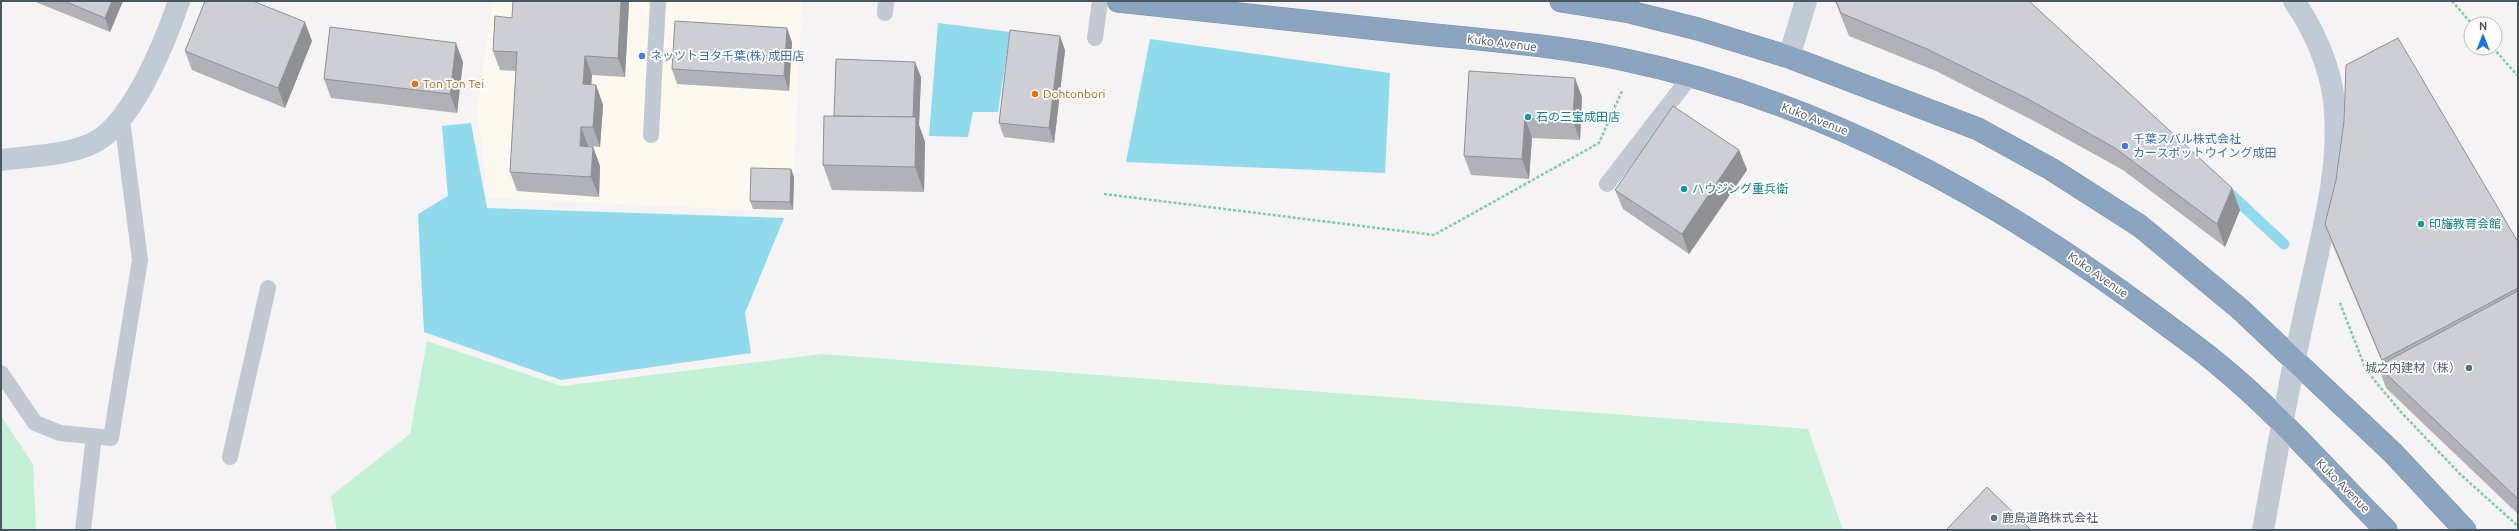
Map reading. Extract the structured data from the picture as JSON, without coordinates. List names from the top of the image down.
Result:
{
  "streets": {
    "highway": ["Kuko Avenue"]
  },
  "places": [
    "ネッツトヨタ千葉(株) 成田店",
    "Ton Ton Tei",
    "Dohtonbori",
    "石の三宝成田店",
    "千葉スバル株式会社 カースポットウイング成田",
    "ハウジング重兵衛",
    "印旛教育会館",
    "城之内建材（株）",
    "鹿島道路株式会社"
  ],
  "north": "top"
}
